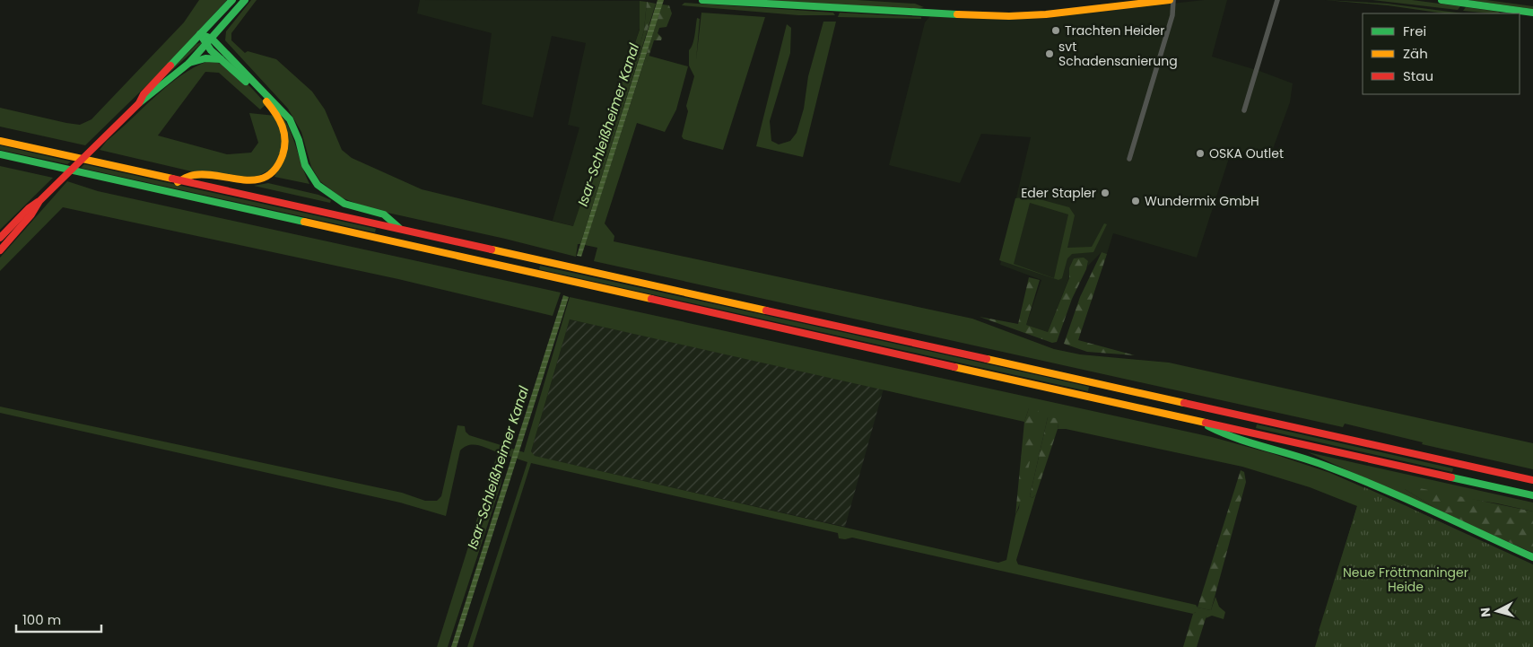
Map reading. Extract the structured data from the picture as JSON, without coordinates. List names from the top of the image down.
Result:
{
  "water": ["Isar-Schleißheimer Kanal"],
  "parks": ["Neue Fröttmaninger Heide"],
  "places": [
    "Trachten Heider",
    "svt Schadensanierung",
    "OSKA Outlet",
    "Eder Stapler",
    "Wundermix GmbH"
  ],
  "legend": ["Frei", "Zäh", "Stau"],
  "scale_bar": "100 m",
  "north": "left"
}
